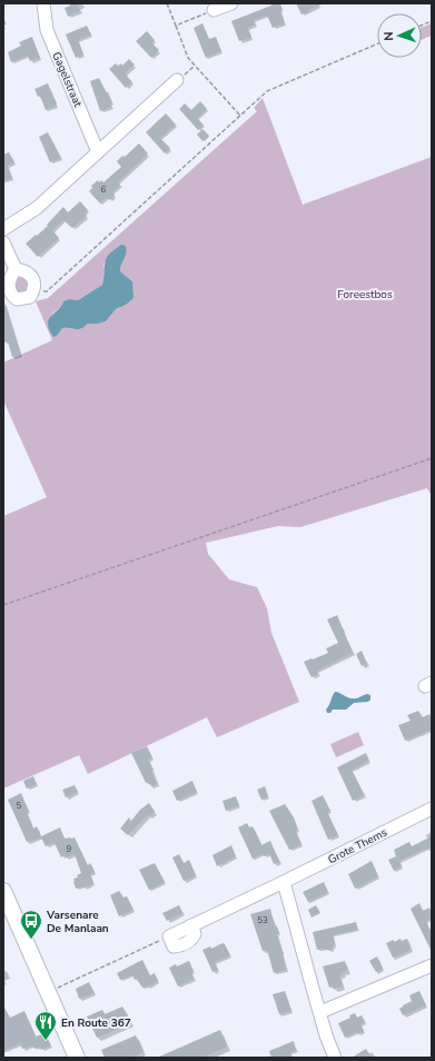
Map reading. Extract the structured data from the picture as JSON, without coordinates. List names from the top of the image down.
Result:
{
  "streets": {
    "street": ["Gagelstraat", "Grote Thems"]
  },
  "parks": ["Foreestbos"],
  "places": {
    "bus stop": ["Varsenare De Manlaan"],
    "restaurant": ["En Route 367"]
  },
  "house_numbers": [
    "6",
    "5",
    "9",
    "53"
  ],
  "north": "left"
}
